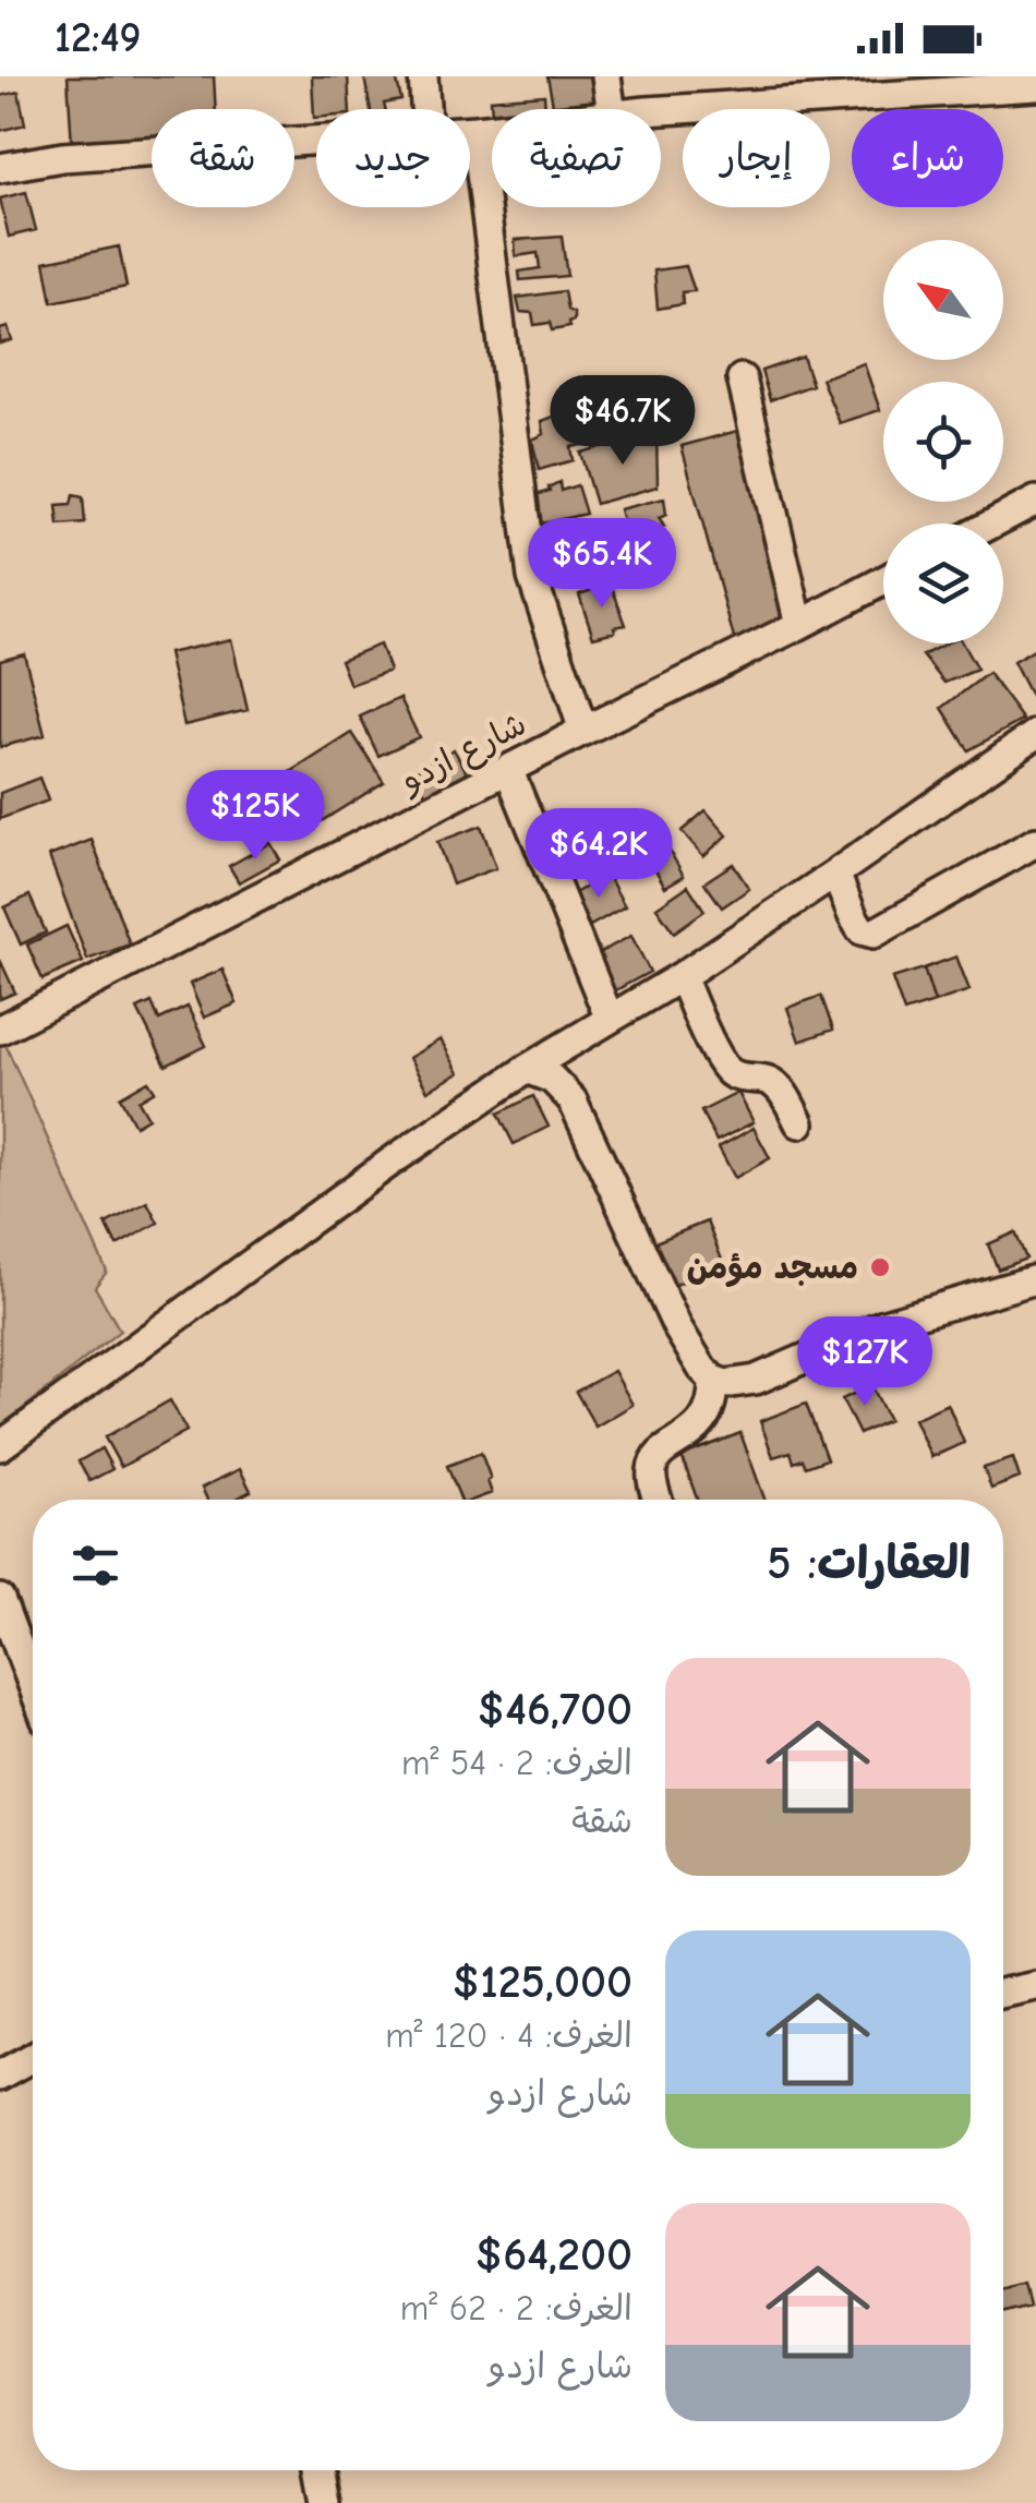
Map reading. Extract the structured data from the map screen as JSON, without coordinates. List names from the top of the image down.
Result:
{
  "streets": {
    "street": ["شارع ازدو"]
  },
  "places": ["مسجد مؤمن"],
  "north": "top left",
  "page": {
    "status": "12:49",
    "chip": [
      "شراء",
      "إيجار",
      "تصفية",
      "جديد",
      "شقة"
    ],
    "price": [
      "$46.7K",
      "$65.4K",
      "$125K",
      "$64.2K",
      "$127K"
    ],
    "heading": "العقارات: 5",
    "list": [
      {
        "name": "$46,700",
        "note": "الغرف: 2 · 54 m² · شقة"
      },
      {
        "name": "$125,000",
        "note": "الغرف: 4 · 120 m² · شارع ازدو"
      },
      {
        "name": "$64,200",
        "note": "الغرف: 2 · 62 m² · شارع ازدو"
      }
    ]
  }
}
